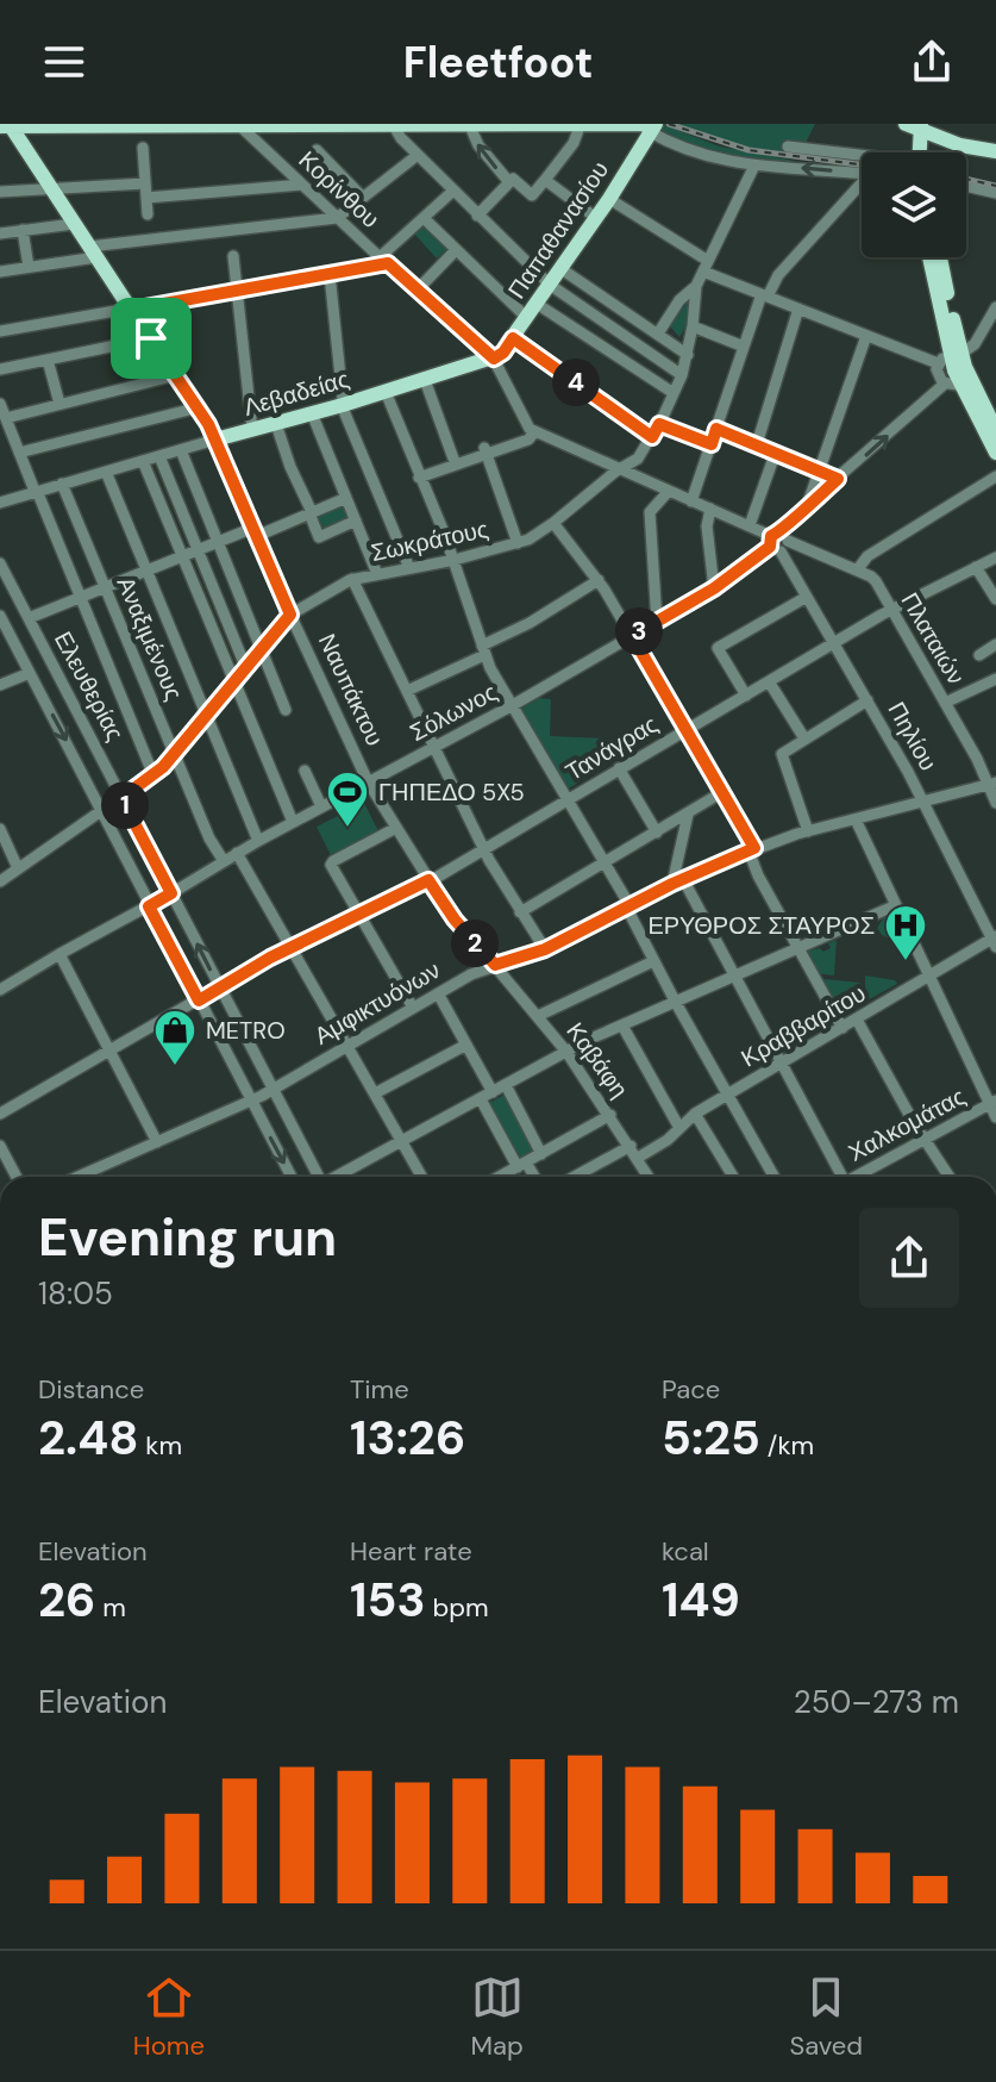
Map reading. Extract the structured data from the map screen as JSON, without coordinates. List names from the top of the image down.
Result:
{
  "streets": {
    "main road": ["Παπαθανασίου", "Λεβαδείας", "Ναυπάκτου"],
    "street": [
      "Κορίνθου",
      "Σωκράτους",
      "Αναξιμένους",
      "Πλαταιών",
      "Ελευθερίας",
      "Σόλωνος",
      "Πηλίου",
      "Τανάγρας",
      "Αμφικτυόνων",
      "Κραββαρίτου",
      "Καβάφη",
      "Χαλκομάτας"
    ]
  },
  "crossings": [
    ["Κορίνθου", "Παπαθανασίου"],
    ["Κορίνθου", "Λεβαδείας"],
    ["Παπαθανασίου", "Λεβαδείας"],
    ["Λεβαδείας", "Αναξιμένους"],
    ["Λεβαδείας", "Ναυπάκτου"],
    ["Σωκράτους", "Αναξιμένους"],
    ["Σωκράτους", "Πλαταιών"],
    ["Σωκράτους", "Ελευθερίας"],
    ["Σωκράτους", "Ναυπάκτου"],
    ["Αναξιμένους", "Σόλωνος"],
    ["Πλαταιών", "Σόλωνος"],
    ["Πλαταιών", "Πηλίου"],
    ["Πλαταιών", "Τανάγρας"],
    ["Πλαταιών", "Αμφικτυόνων"],
    ["Ελευθερίας", "Σόλωνος"],
    ["Ελευθερίας", "Τανάγρας"],
    ["Ελευθερίας", "Αμφικτυόνων"],
    ["Ναυπάκτου", "Σόλωνος"],
    ["Ναυπάκτου", "Τανάγρας"],
    ["Ναυπάκτου", "Αμφικτυόνων"],
    ["Ναυπάκτου", "Καβάφη"],
    ["Σόλωνος", "Πηλίου"],
    ["Πηλίου", "Τανάγρας"],
    ["Πηλίου", "Αμφικτυόνων"],
    ["Πηλίου", "Κραββαρίτου"],
    ["Αμφικτυόνων", "Καβάφη"],
    ["Κραββαρίτου", "Καβάφη"]
  ],
  "places": {
    "sports": ["ΓΗΠΕΔΟ 5X5"],
    "hospital": ["ΕΡΥΘΡΟΣ ΣΤΑΥΡΟΣ"],
    "shop": ["METRO"]
  },
  "page": {
    "header": "Fleetfoot",
    "pins": [
      "4",
      "3",
      "1",
      "2"
    ],
    "heading": ["Evening run", "18:05"],
    "stats": [
      ["Distance", "2.48 km"],
      ["Time", "13:26"],
      ["Pace", "5:25 /km"],
      ["Elevation", "26 m"],
      ["Heart rate", "153 bpm"],
      ["kcal", "149"]
    ],
    "chart": ["Elevation", "250–273 m"],
    "tabs": ["Home", "Map", "Saved"]
  }
}
